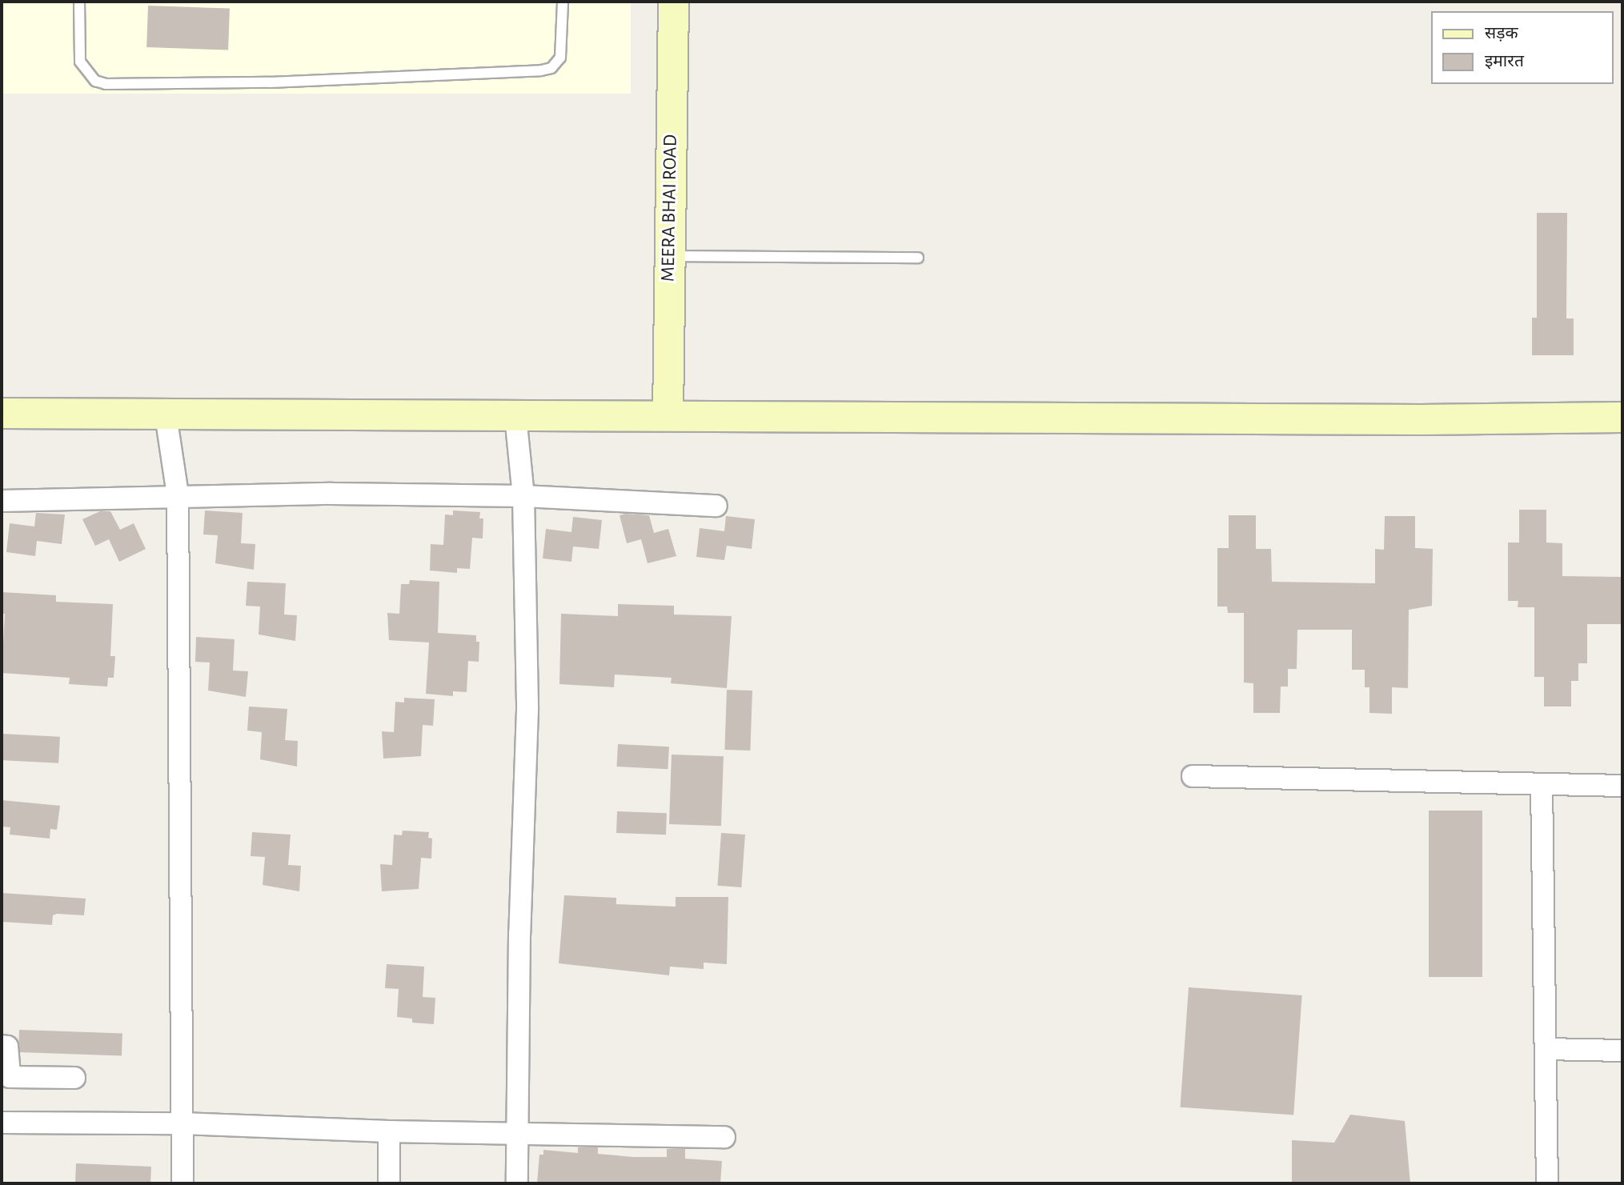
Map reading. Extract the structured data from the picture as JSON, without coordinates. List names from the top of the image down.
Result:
{
  "streets": {
    "street": ["MEERA BHAI ROAD"]
  },
  "legend": ["सड़क", "इमारत"]
}
